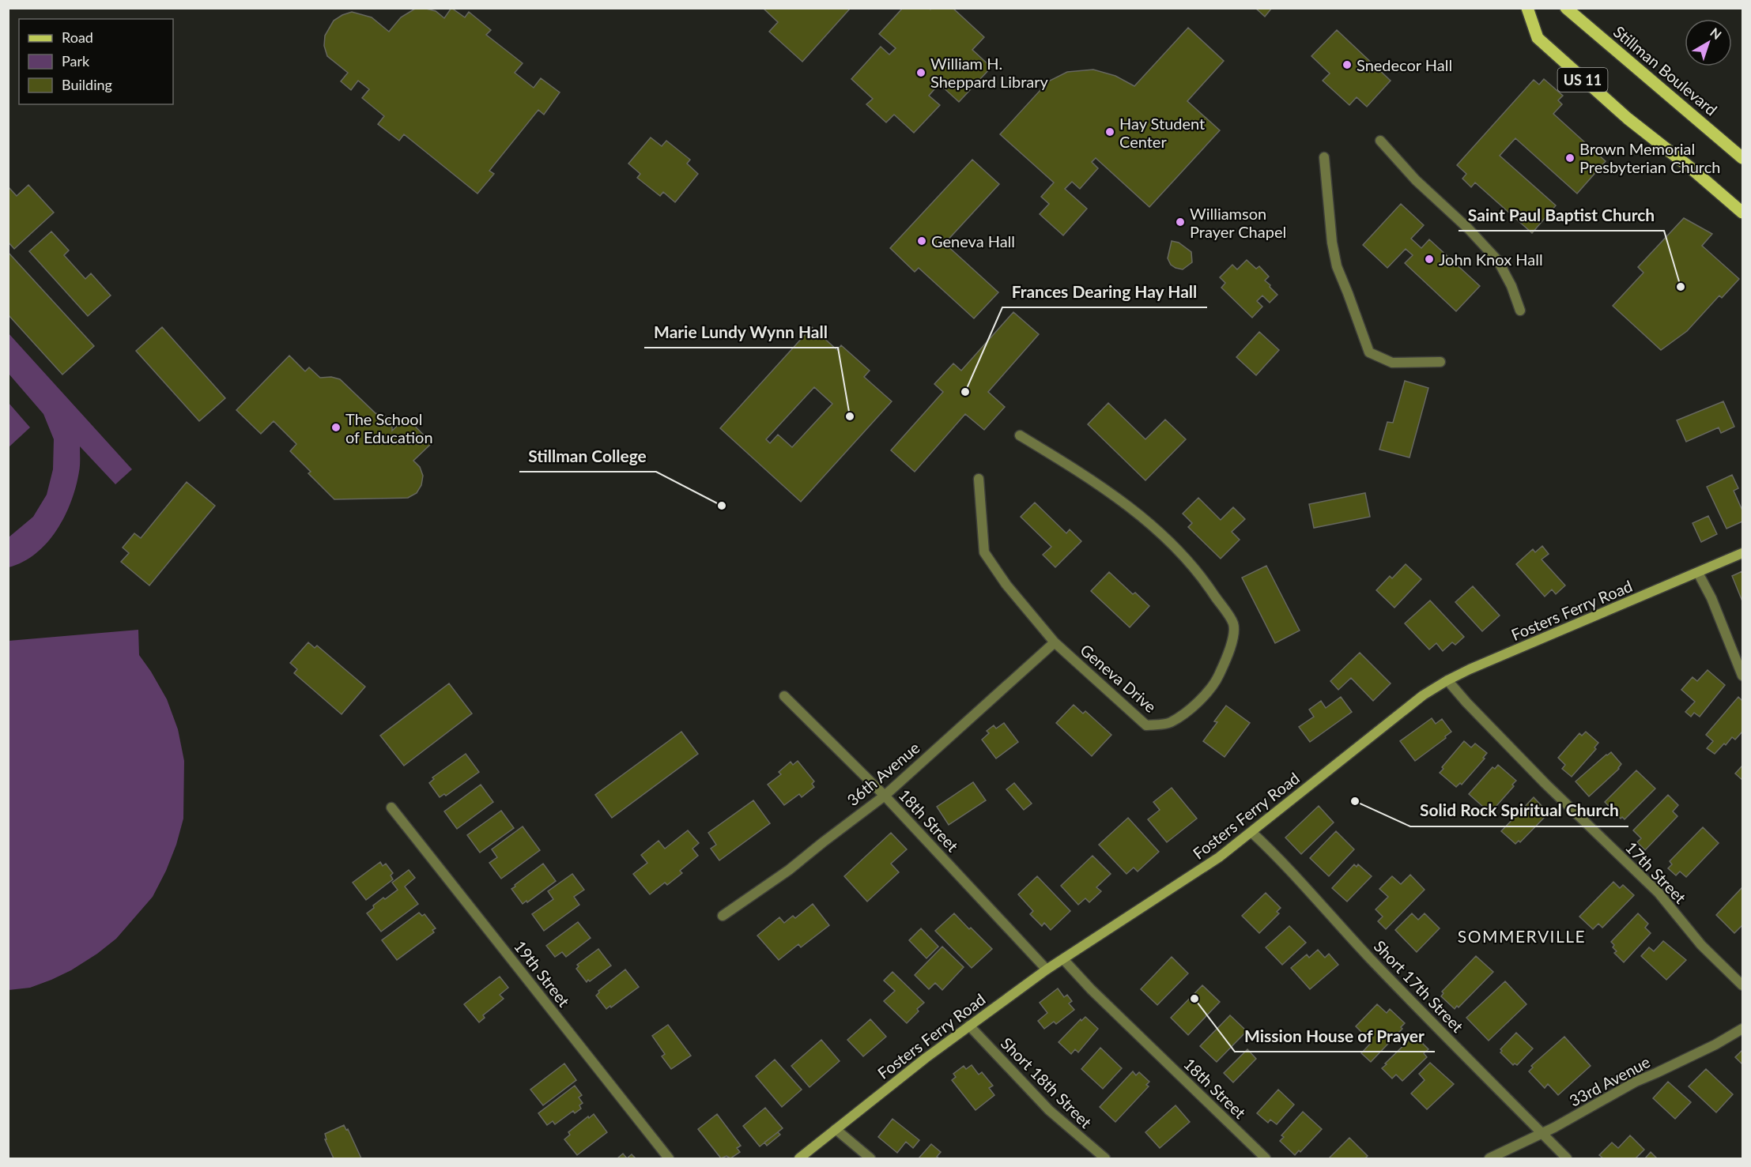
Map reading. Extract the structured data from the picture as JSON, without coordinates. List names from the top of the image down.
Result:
{
  "streets": {
    "main road": ["Stillman Boulevard", "US 11"],
    "street": [
      "Fosters Ferry Road",
      "Geneva Drive",
      "36th Avenue",
      "18th Street",
      "17th Street",
      "19th Street",
      "Short 17th Street",
      "33rd Avenue",
      "Short 18th Street"
    ]
  },
  "crossings": [
    ["Fosters Ferry Road", "18th Street"],
    ["Fosters Ferry Road", "17th Street"],
    ["Fosters Ferry Road", "Short 17th Street"],
    ["Fosters Ferry Road", "Short 18th Street"],
    ["Geneva Drive", "36th Avenue"],
    ["36th Avenue", "18th Street"],
    ["Short 17th Street", "33rd Avenue"]
  ],
  "districts": ["SOMMERVILLE"],
  "places": [
    "Snedecor Hall",
    "William H. Sheppard Library",
    "Hay Student Center",
    "Brown Memorial Presbyterian Church",
    "Williamson Prayer Chapel",
    "Geneva Hall",
    "John Knox Hall",
    "Saint Paul Baptist Church",
    "Frances Dearing Hay Hall",
    "Marie Lundy Wynn Hall",
    "The School of Education",
    "Stillman College",
    "Solid Rock Spiritual Church",
    "Mission House of Prayer"
  ],
  "legend": ["Road", "Park", "Building"],
  "north": "top right"
}
